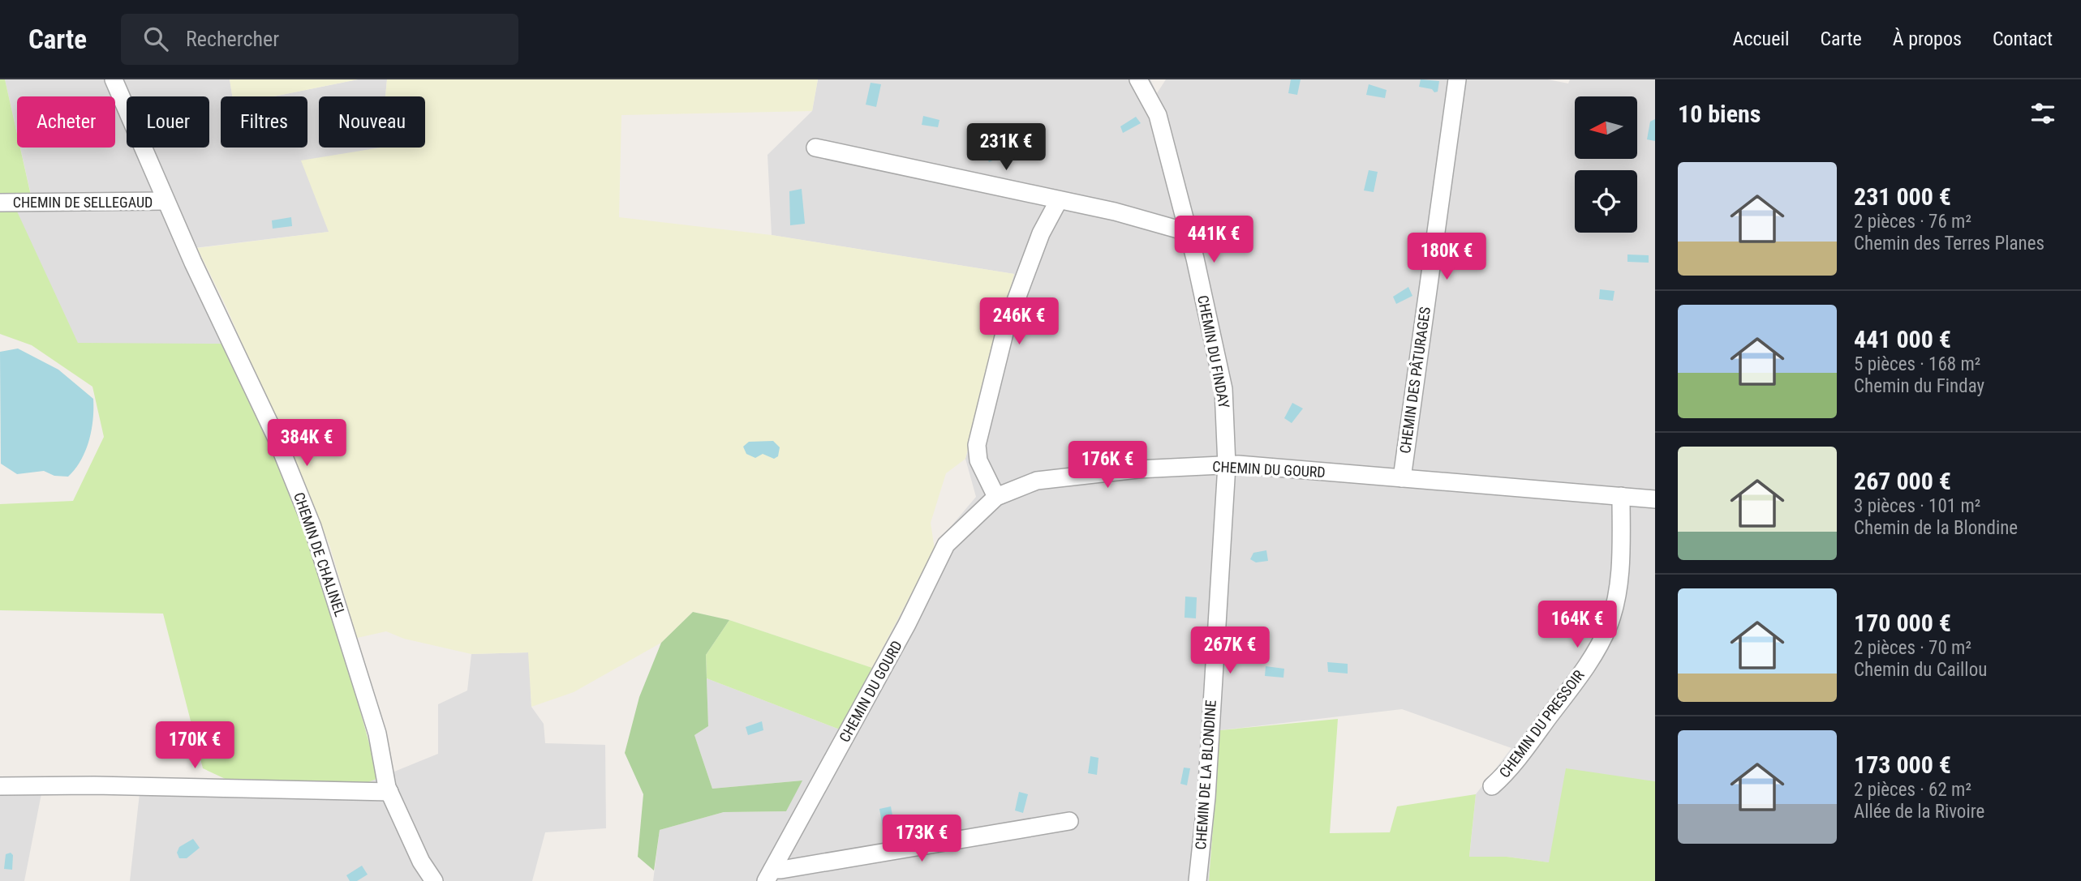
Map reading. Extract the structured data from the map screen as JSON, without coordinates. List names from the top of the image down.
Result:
{
  "streets": {
    "street": [
      "CHEMIN DE SELLEGAUD",
      "CHEMIN DU FINDAY",
      "CHEMIN DES PÂTURAGES",
      "CHEMIN DU GOURD",
      "CHEMIN DE CHALINEL",
      "CHEMIN DU PRESSOIR",
      "CHEMIN DE LA BLONDINE"
    ]
  },
  "crossings": [
    ["CHEMIN DE SELLEGAUD", "CHEMIN DE CHALINEL"],
    ["CHEMIN DU FINDAY", "CHEMIN DU GOURD"],
    ["CHEMIN DU FINDAY", "CHEMIN DE LA BLONDINE"],
    ["CHEMIN DES PÂTURAGES", "CHEMIN DU GOURD"],
    ["CHEMIN DU GOURD", "CHEMIN DU PRESSOIR"],
    ["CHEMIN DU GOURD", "CHEMIN DE LA BLONDINE"]
  ],
  "north": "left",
  "page": {
    "header": "Carte",
    "search": "Rechercher",
    "nav": [
      "Accueil",
      "Carte",
      "À propos",
      "Contact"
    ],
    "heading": "10 biens",
    "chip": [
      "Acheter",
      "Louer",
      "Filtres",
      "Nouveau"
    ],
    "price": [
      "231K €",
      "441K €",
      "180K €",
      "246K €",
      "384K €",
      "176K €",
      "164K €",
      "267K €",
      "170K €",
      "173K €"
    ],
    "list": [
      {
        "name": "231 000 €",
        "note": "2 pièces · 76 m² · Chemin des Terres Planes"
      },
      {
        "name": "441 000 €",
        "note": "5 pièces · 168 m² · Chemin du Finday"
      },
      {
        "name": "267 000 €",
        "note": "3 pièces · 101 m² · Chemin de la Blondine"
      },
      {
        "name": "170 000 €",
        "note": "2 pièces · 70 m² · Chemin du Caillou"
      },
      {
        "name": "173 000 €",
        "note": "2 pièces · 62 m² · Allée de la Rivoire"
      }
    ]
  }
}
